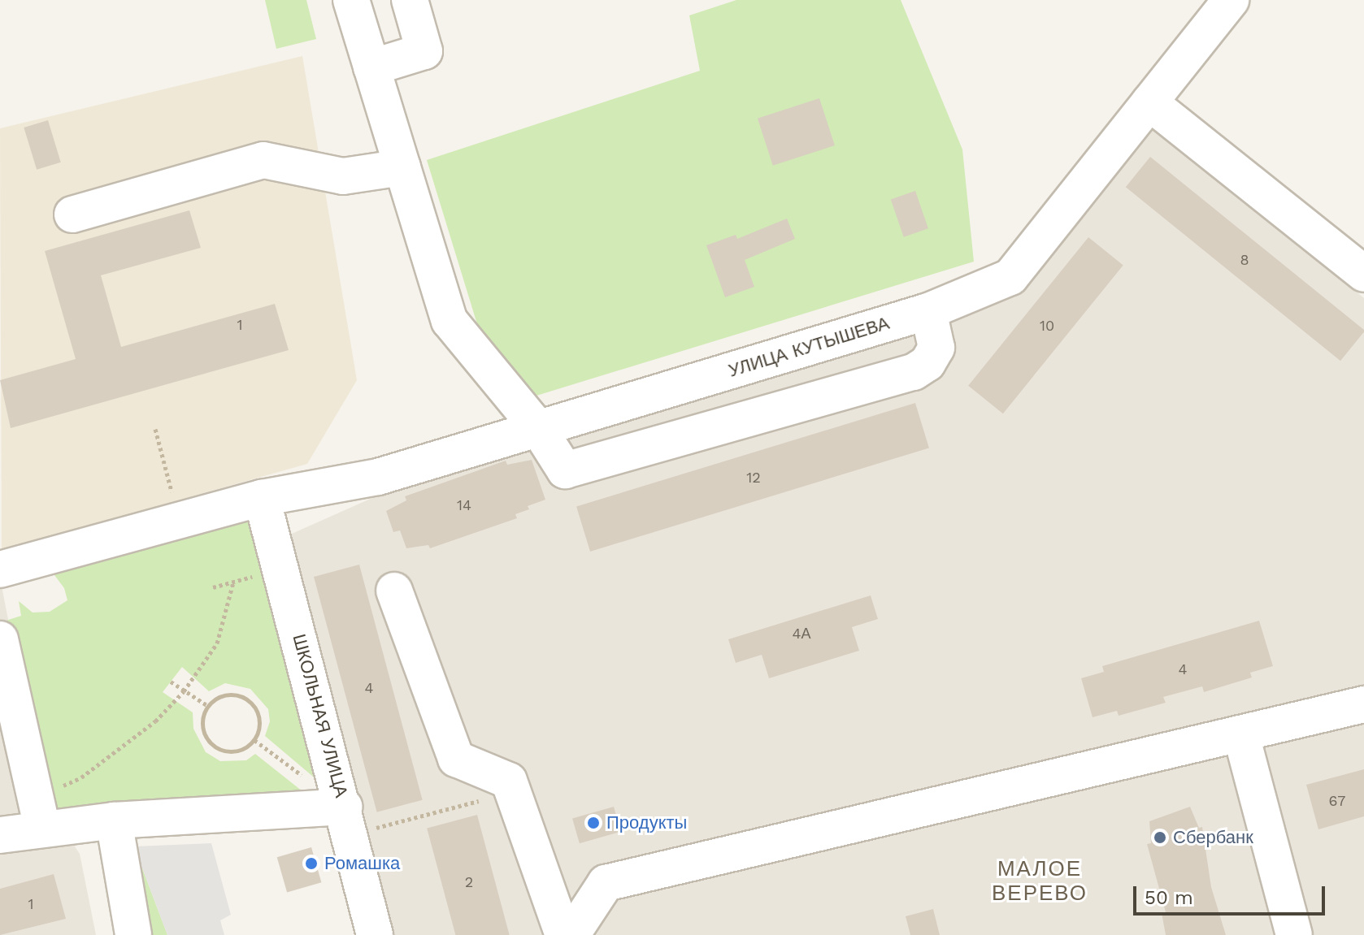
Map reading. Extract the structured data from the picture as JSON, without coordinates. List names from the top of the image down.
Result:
{
  "streets": {
    "street": ["УЛИЦА КУТЫШЕВА", "ШКОЛЬНАЯ УЛИЦА"]
  },
  "crossings": [
    ["УЛИЦА КУТЫШЕВА", "ШКОЛЬНАЯ УЛИЦА"]
  ],
  "districts": ["МАЛОЕ ВЕРЕВО"],
  "places": ["Продукты", "Сбербанк", "Ромашка"],
  "house_numbers": [
    "8",
    "1",
    "10",
    "12",
    "14",
    "4А",
    "4",
    "4",
    "67",
    "2",
    "1"
  ],
  "scale_bar": "50 m"
}
